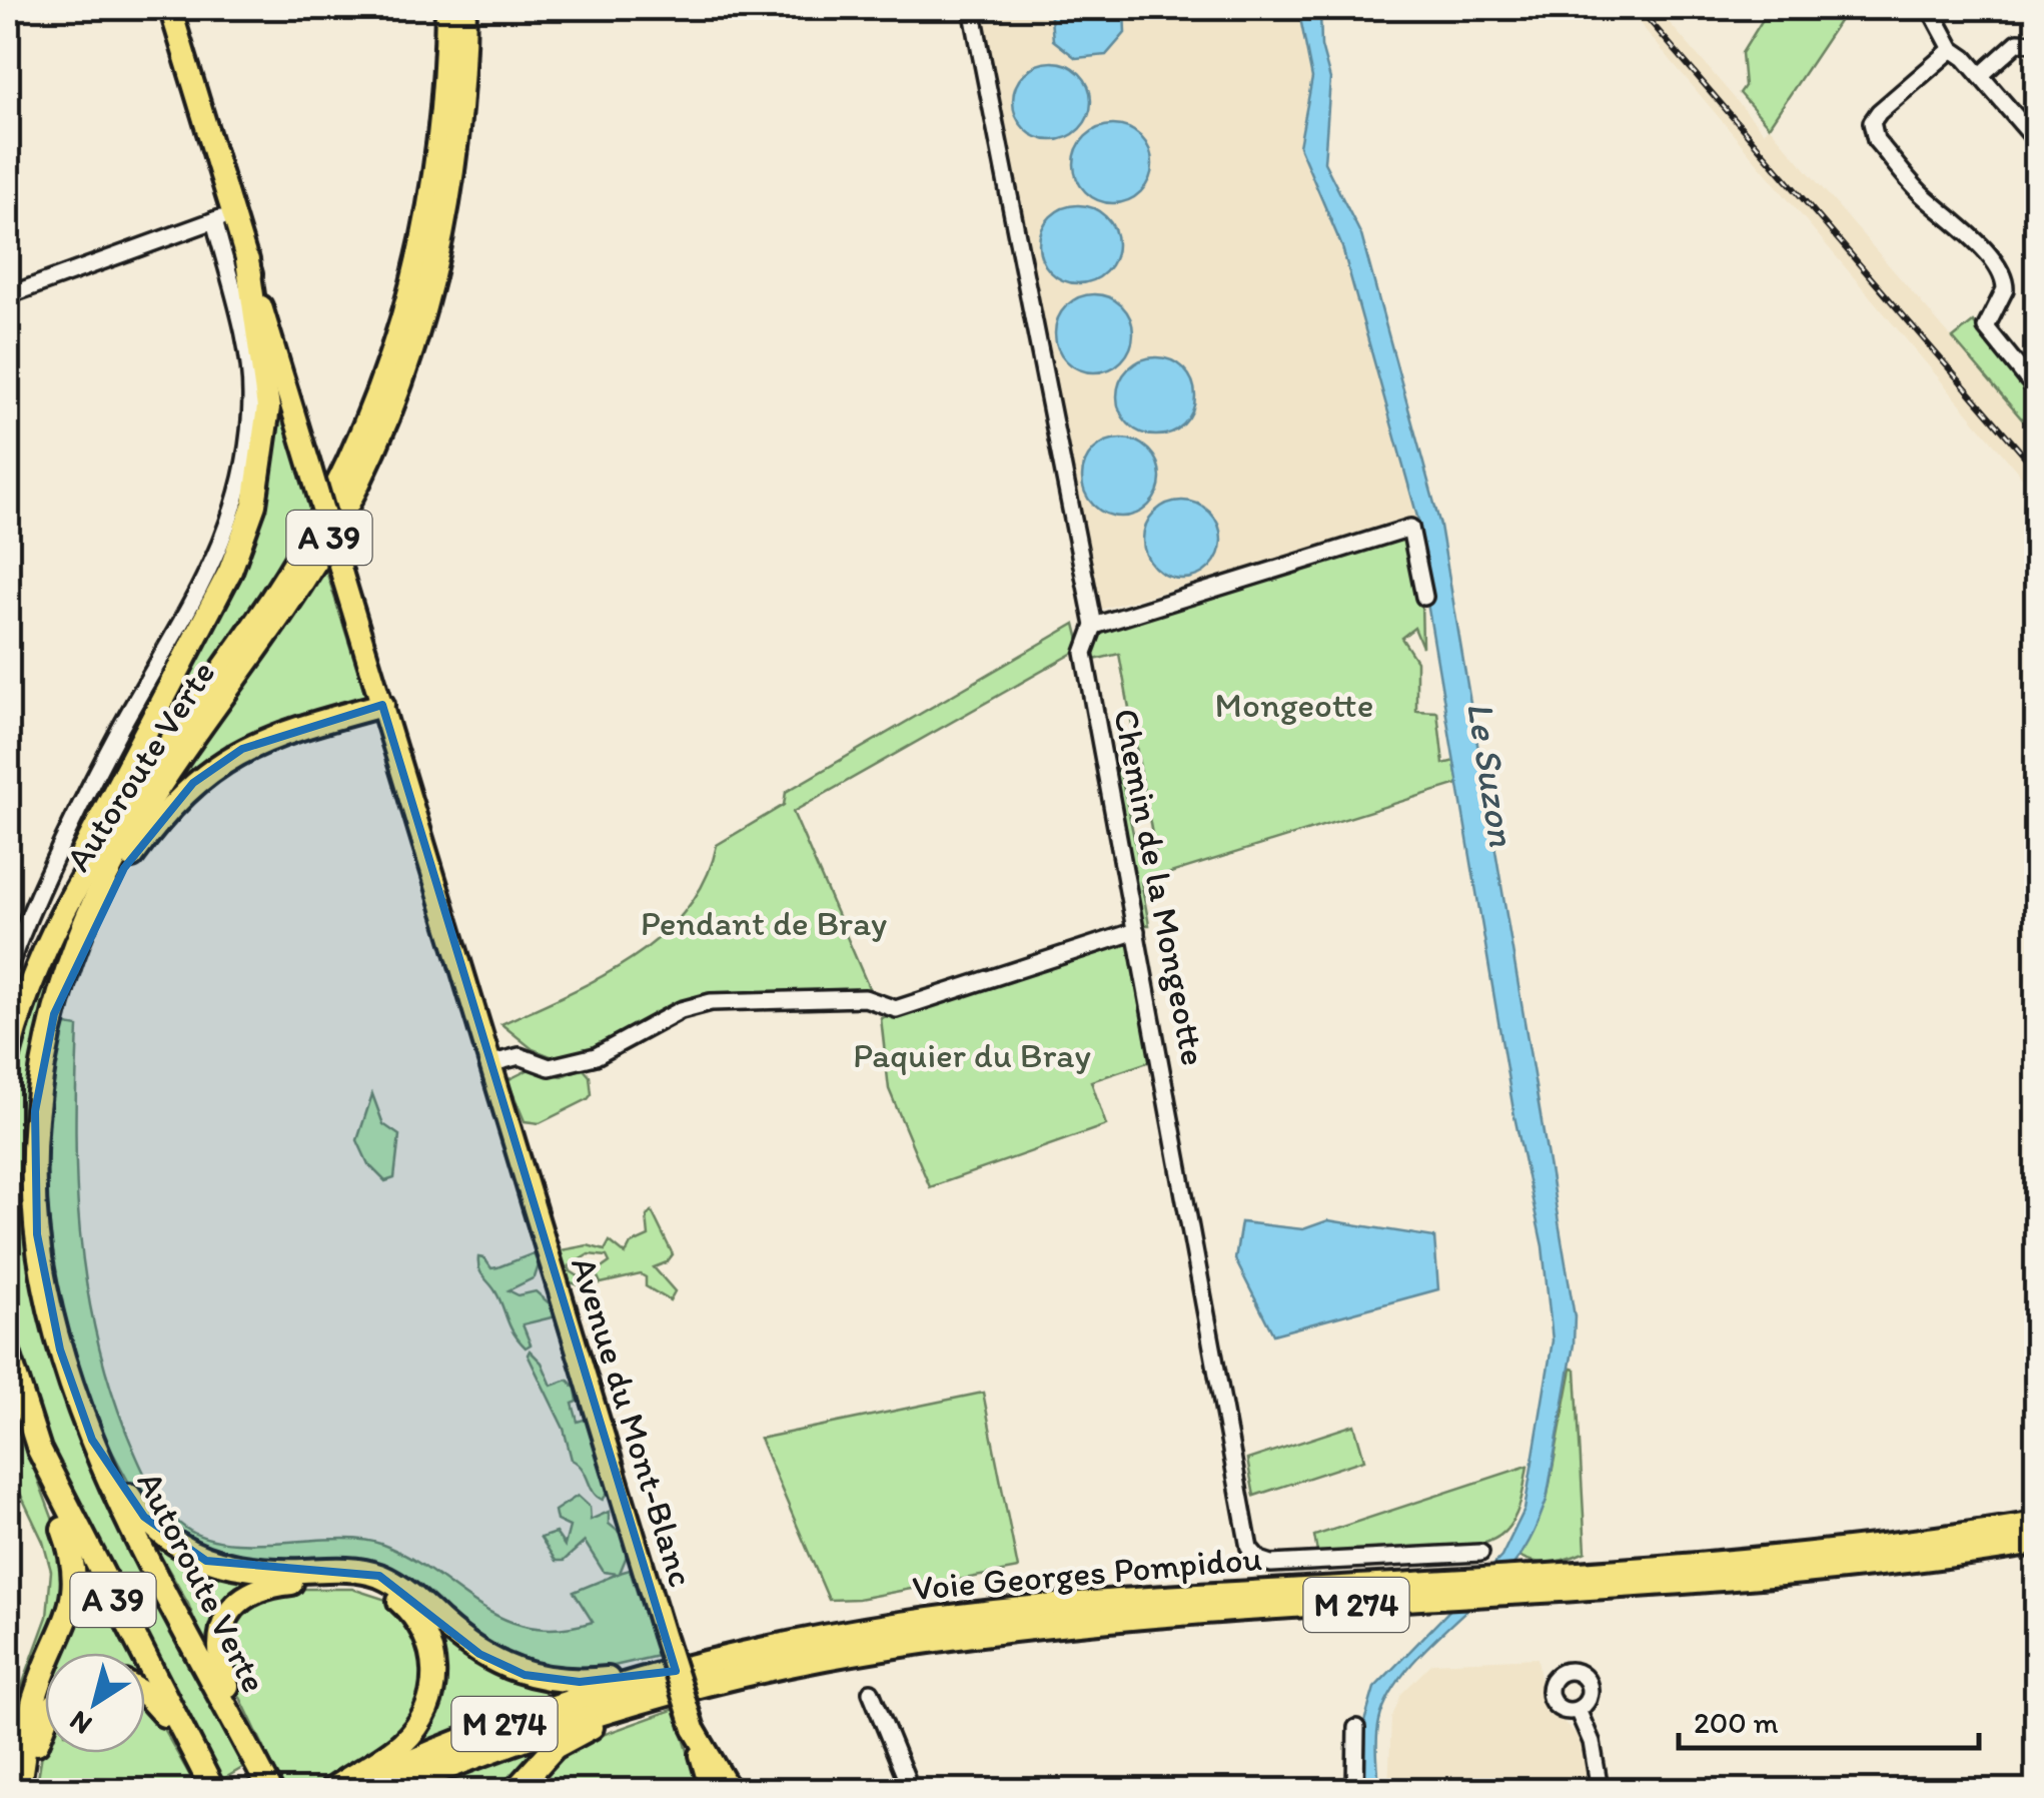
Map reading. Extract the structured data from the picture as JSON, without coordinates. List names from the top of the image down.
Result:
{
  "streets": {
    "highway": [
      "A 39",
      "Autoroute Verte",
      "Voie Georges Pompidou",
      "M 274"
    ],
    "main road": ["Avenue du Mont-Blanc"],
    "street": ["Chemin de la Mongeotte"]
  },
  "water": ["Le Suzon"],
  "parks": ["Mongeotte", "Pendant de Bray", "Paquier du Bray"],
  "scale_bar": "200 m",
  "north": "bottom left"
}
